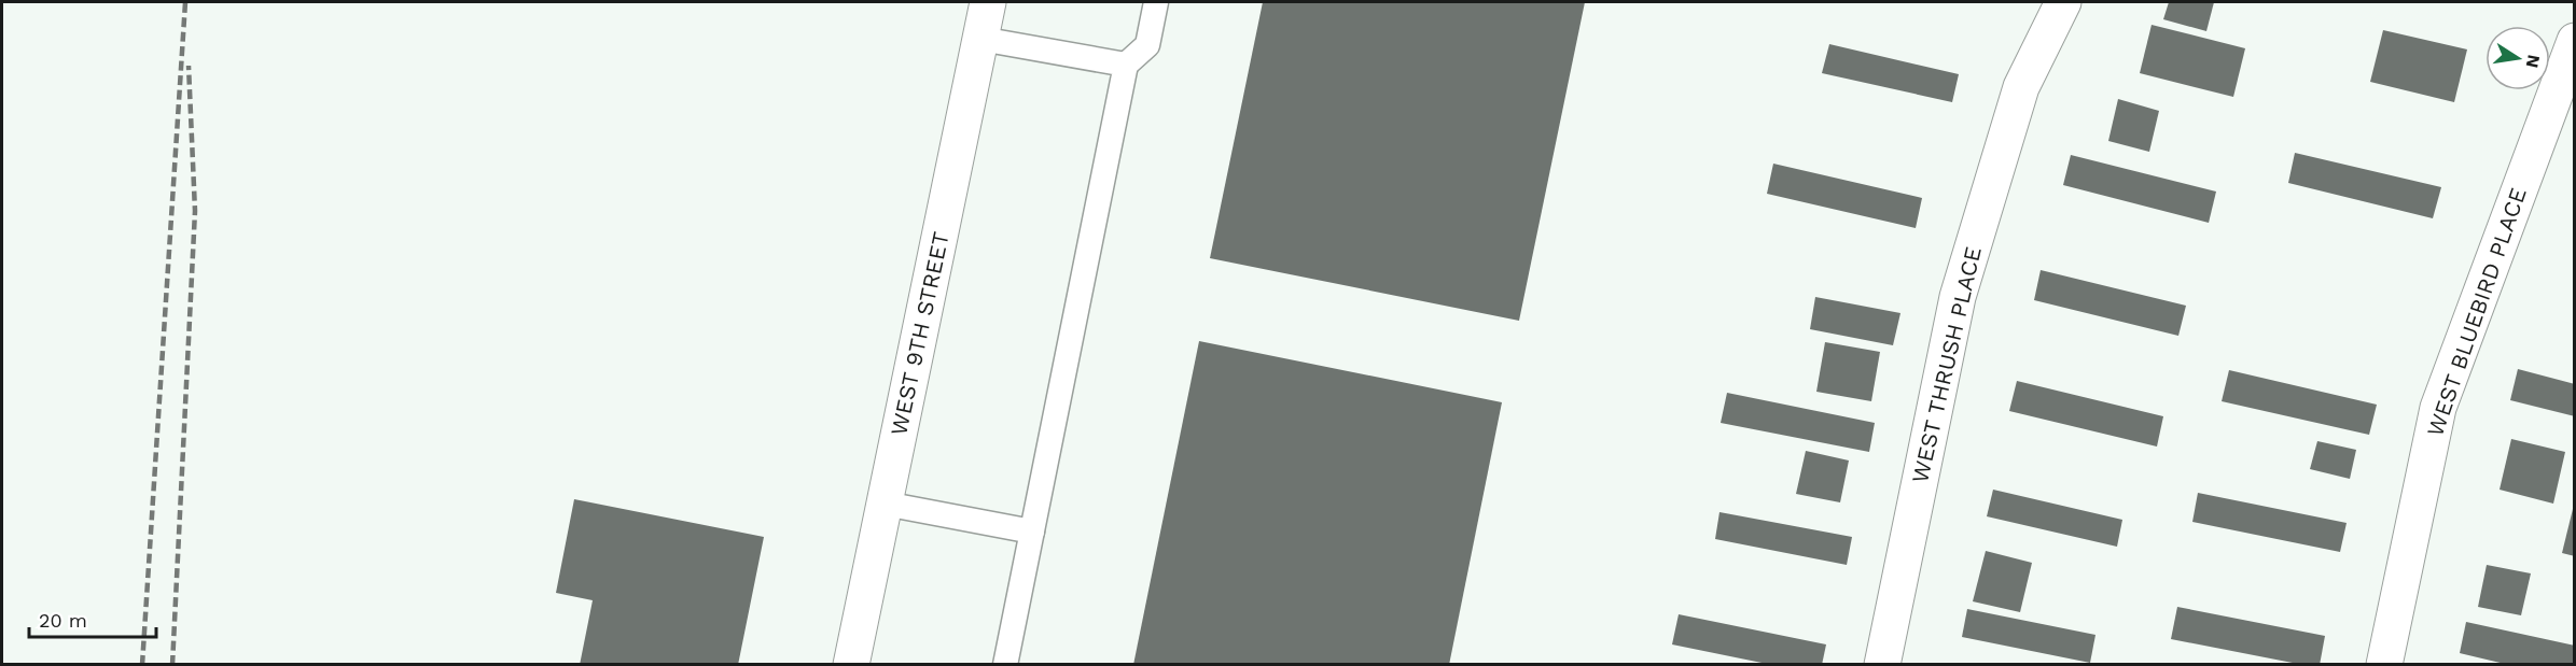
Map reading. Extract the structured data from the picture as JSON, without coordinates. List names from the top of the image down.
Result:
{
  "streets": {
    "street": ["WEST BLUEBIRD PLACE", "WEST 9TH STREET", "WEST THRUSH PLACE"]
  },
  "scale_bar": "20 m",
  "north": "right"
}
